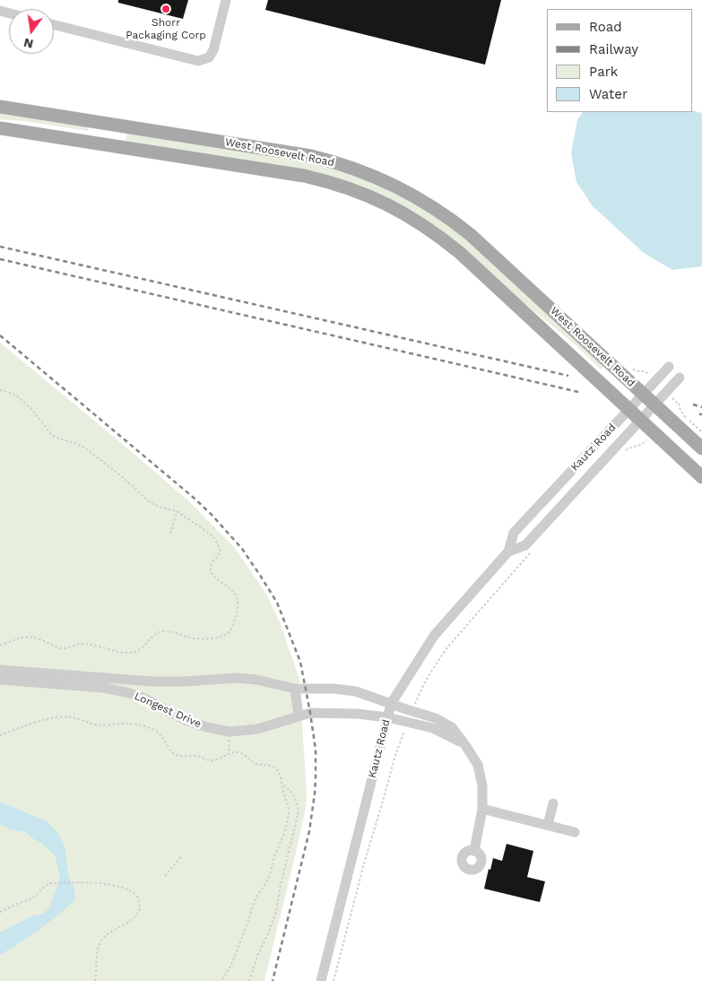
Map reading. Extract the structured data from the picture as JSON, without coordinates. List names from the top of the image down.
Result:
{
  "streets": {
    "main road": ["West Roosevelt Road"],
    "street": ["Kautz Road", "Longest Drive"]
  },
  "crossings": [
    ["West Roosevelt Road", "Kautz Road"],
    ["Kautz Road", "Longest Drive"]
  ],
  "places": ["Shorr Packaging Corp"],
  "legend": [
    "Road",
    "Railway",
    "Park",
    "Water"
  ],
  "north": "bottom"
}
